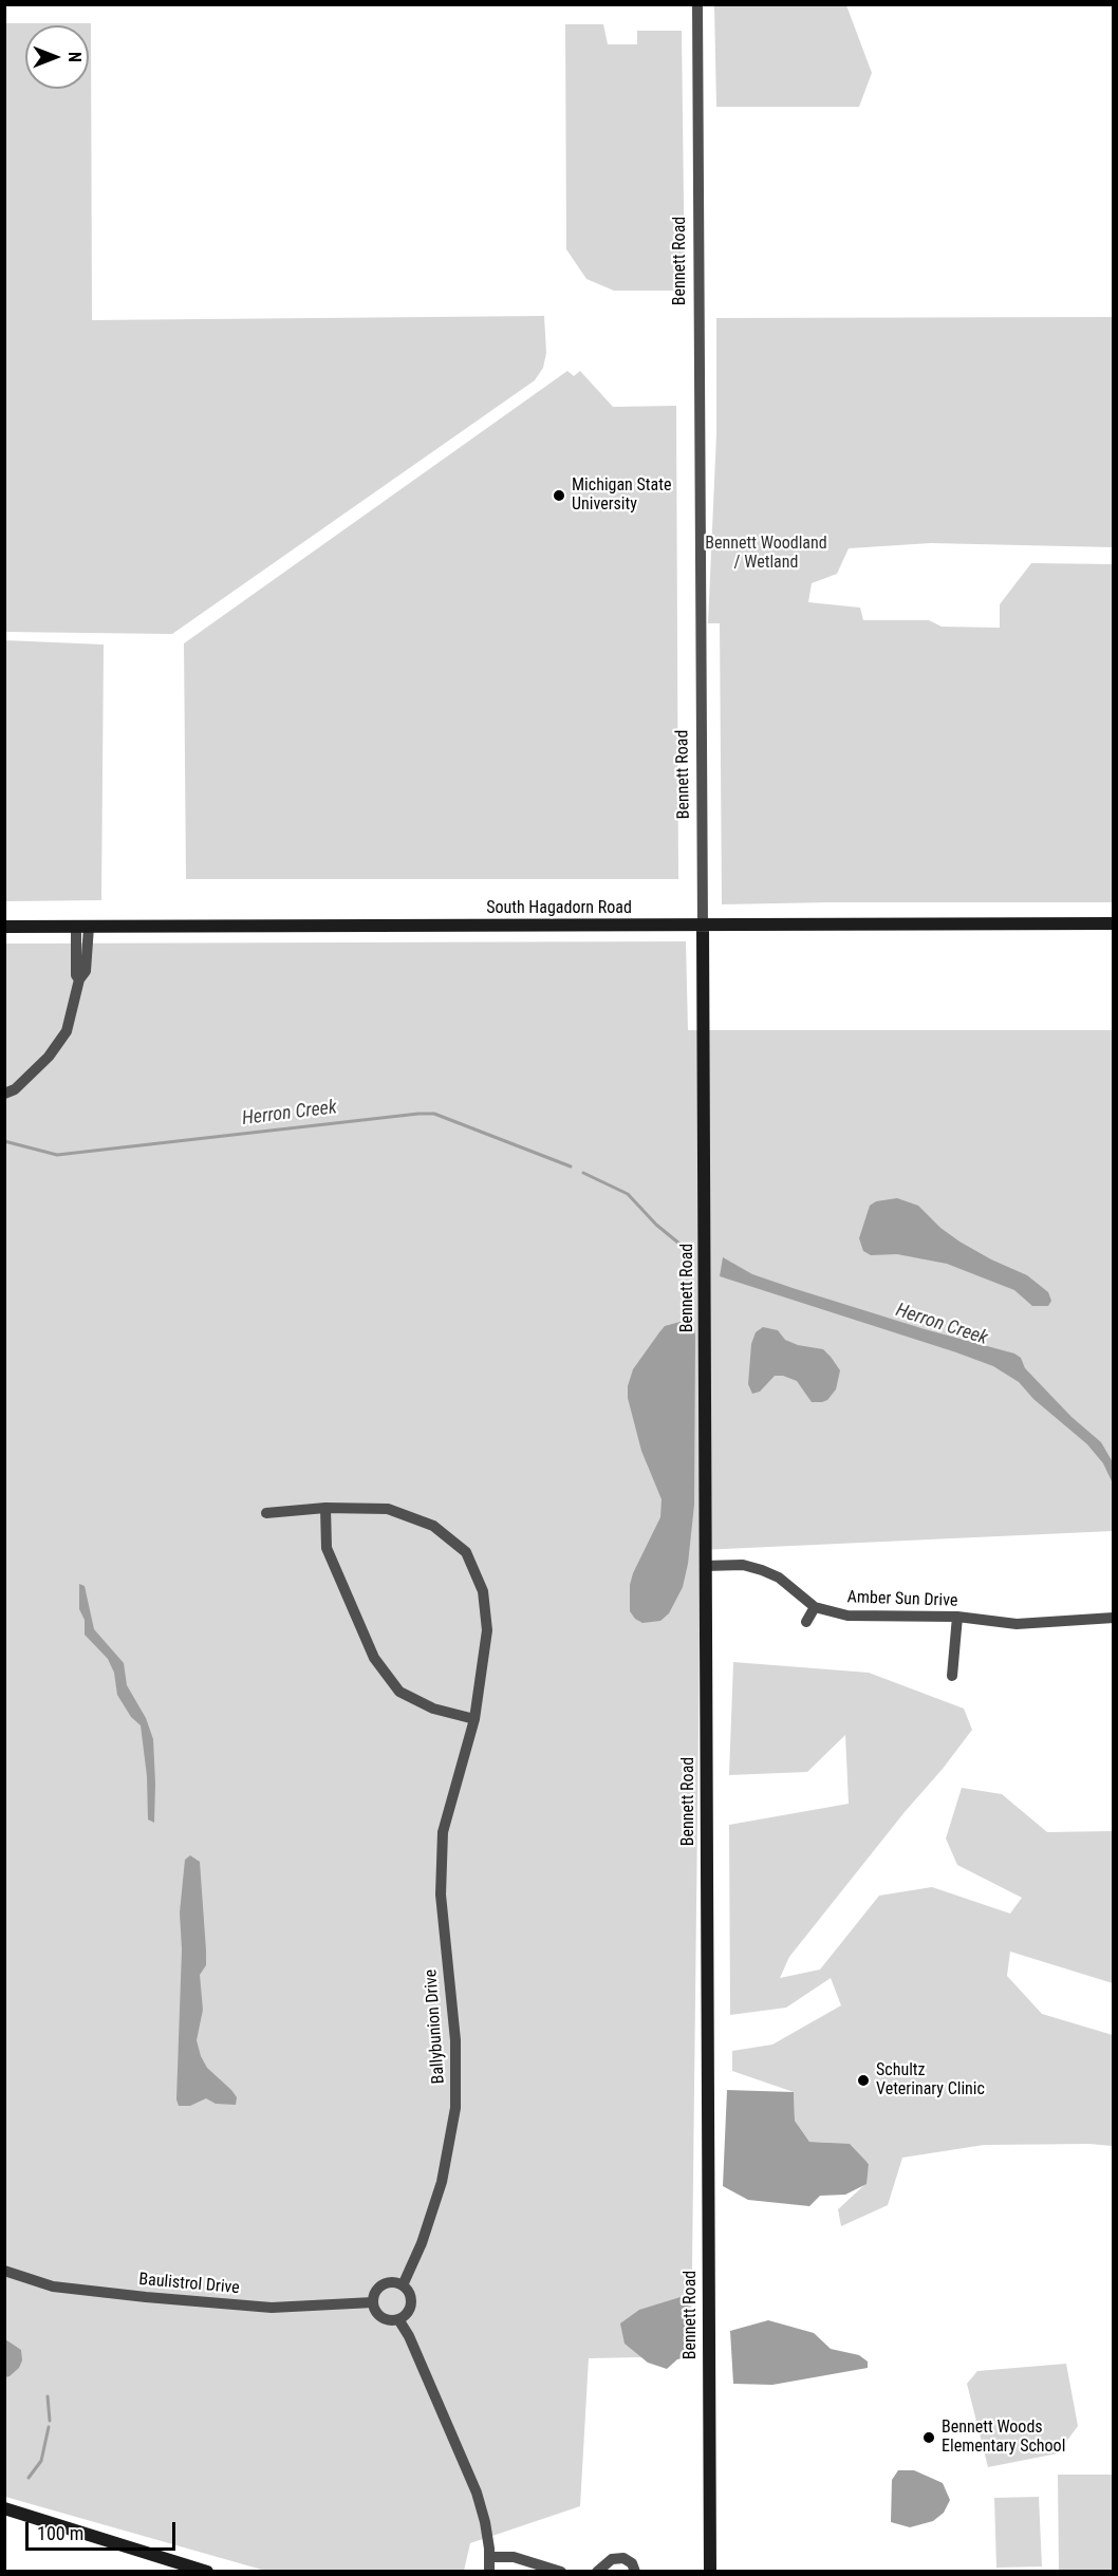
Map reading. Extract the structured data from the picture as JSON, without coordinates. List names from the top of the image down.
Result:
{
  "streets": {
    "street": [
      "Bennett Road",
      "South Hagadorn Road",
      "Amber Sun Drive",
      "Ballybunion Drive",
      "Baulistrol Drive"
    ]
  },
  "crossings": [
    ["Bennett Road", "South Hagadorn Road"],
    ["Bennett Road", "Amber Sun Drive"],
    ["Ballybunion Drive", "Baulistrol Drive"]
  ],
  "water": ["Herron Creek"],
  "parks": ["Bennett Woodland / Wetland"],
  "places": ["Michigan State University", "Schultz Veterinary Clinic", "Bennett Woods Elementary School"],
  "scale_bar": "100 m",
  "north": "right"
}
